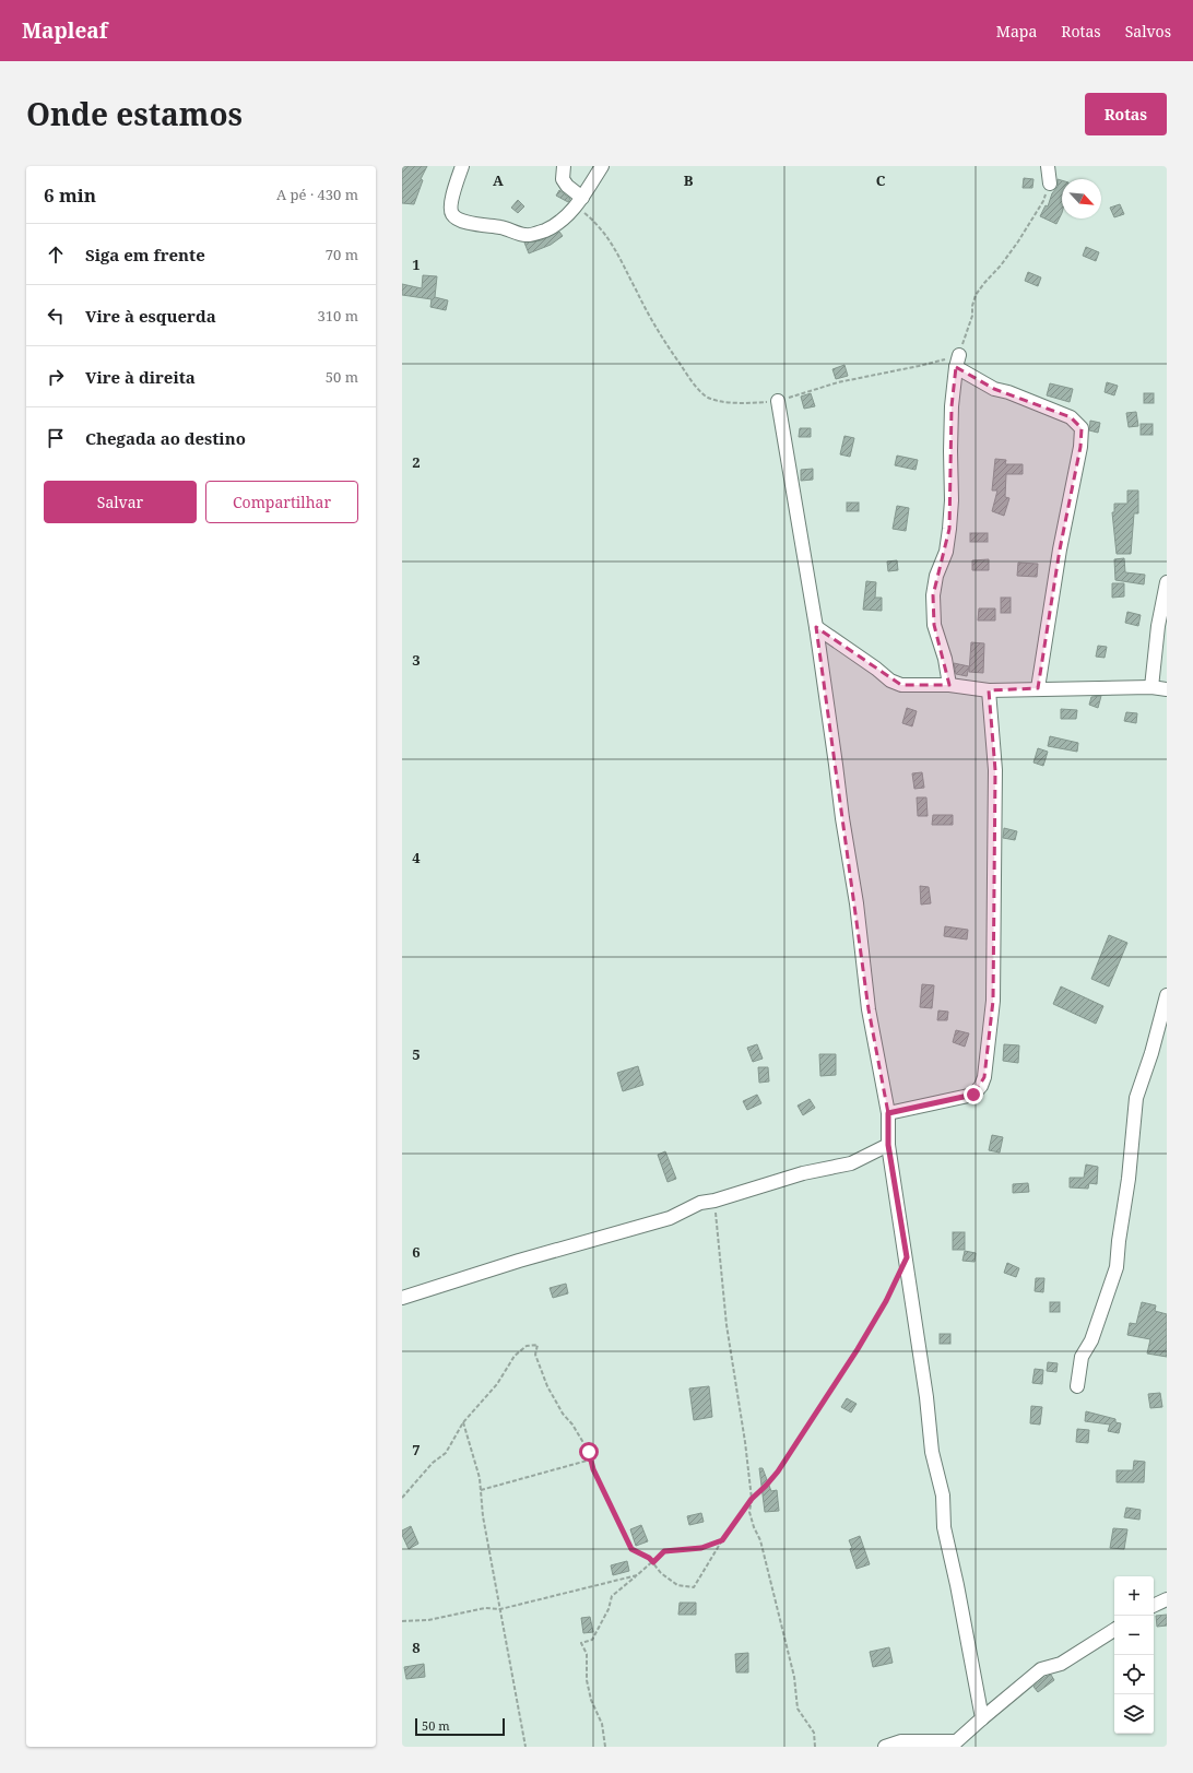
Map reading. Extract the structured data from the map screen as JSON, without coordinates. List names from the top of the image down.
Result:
{
  "scale_bar": "50 m",
  "north": "bottom right",
  "page": {
    "header": "Mapleaf",
    "nav": ["Mapa", "Rotas", "Salvos"],
    "title": "Onde estamos",
    "buttons": [
      "Rotas",
      ["Salvar", "Compartilhar"]
    ],
    "heading": ["6 min", "A pé · 430 m"],
    "list": [
      ["Siga em frente", "70 m"],
      ["Vire à esquerda", "310 m"],
      ["Vire à direita", "50 m"],
      "Chegada ao destino"
    ],
    "map_buttons": ["+", "−"],
    "scale": "50 m"
  },
  "grid": {
    "columns": ["A", "B", "C"],
    "rows": [
      "1",
      "2",
      "3",
      "4",
      "5",
      "6",
      "7",
      "8"
    ]
  }
}
